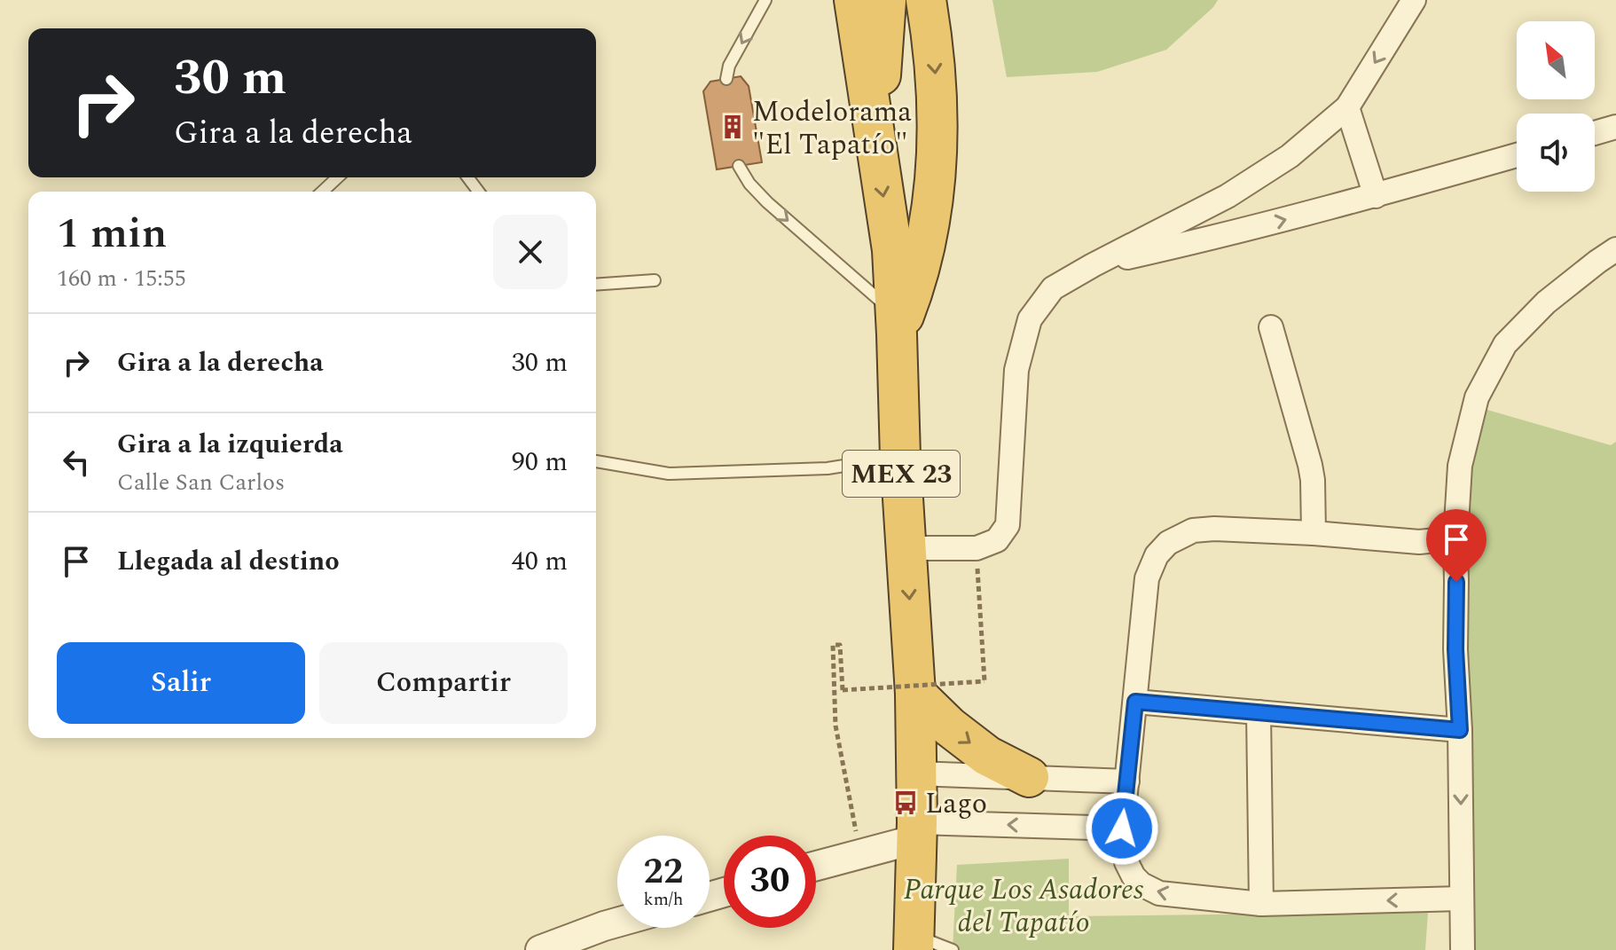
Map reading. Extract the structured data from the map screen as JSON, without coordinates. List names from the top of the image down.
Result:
{
  "streets": {
    "highway": ["MEX 23"]
  },
  "parks": ["Parque Los Asadores del Tapatío"],
  "places": {
    "building": ["Modelorama \"El Tapatío\""],
    "bus stop": ["Lago"]
  },
  "north": "top left",
  "page": {
    "turn": ["30 m", "Gira a la derecha"],
    "heading": ["1 min", "160 m · 15:55"],
    "list": [
      {
        "name": "Gira a la derecha",
        "value": "30 m"
      },
      {
        "name": "Gira a la izquierda",
        "note": "Calle San Carlos",
        "value": "90 m"
      },
      {
        "name": "Llegada al destino",
        "value": "40 m"
      }
    ],
    "buttons": ["Salir", "Compartir"],
    "speed": "22 km/h",
    "limit": "30"
  }
}
